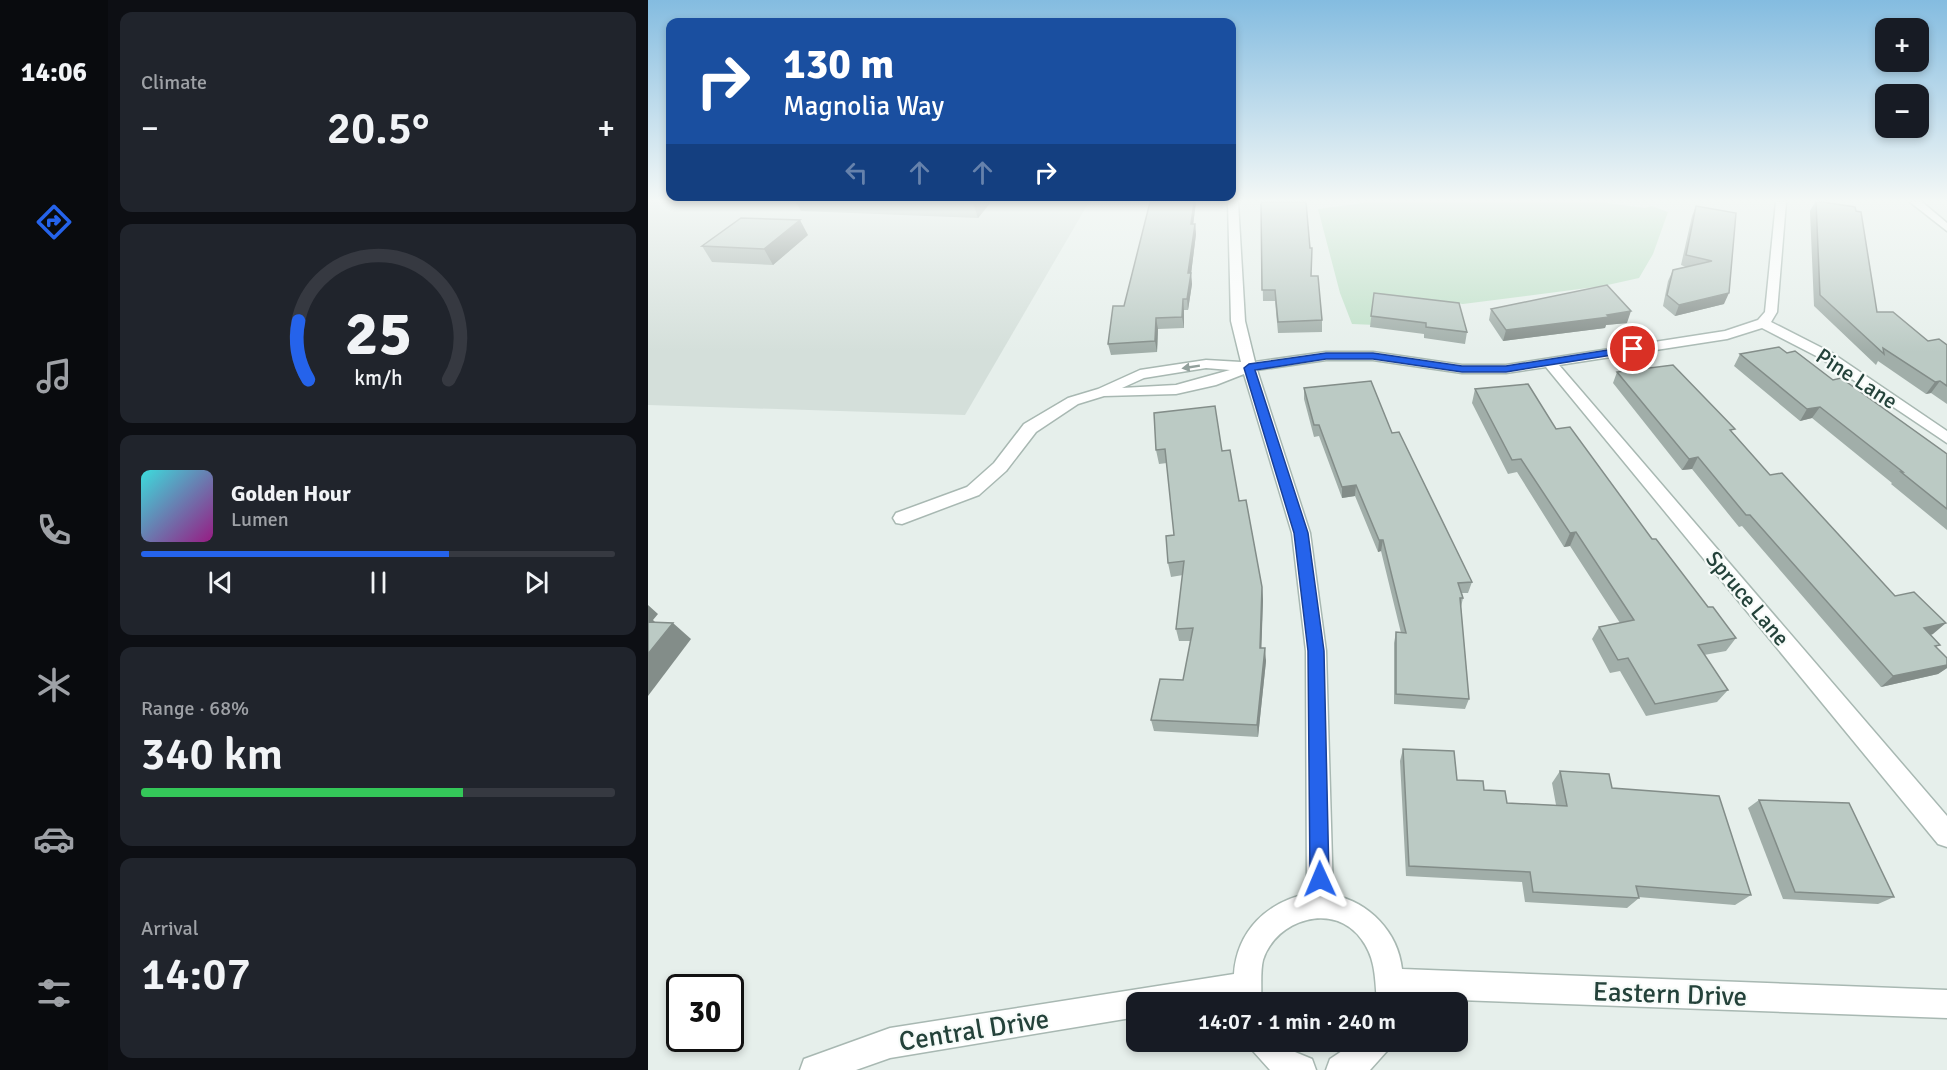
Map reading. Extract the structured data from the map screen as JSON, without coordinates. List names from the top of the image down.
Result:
{
  "streets": {
    "street": [
      "Pine Lane",
      "Spruce Lane",
      "Eastern Drive",
      "Central Drive"
    ]
  },
  "page": {
    "tabs": "14:06",
    "tile": [
      "Climate",
      ["Range · 68%", "340 km"],
      ["Arrival", "14:07"]
    ],
    "map_buttons": ["+", "−"],
    "turn": ["130 m", "Magnolia Way"],
    "heat": ["−", "20.5°", "+"],
    "song": ["Golden Hour", "Lumen"],
    "limit": "30",
    "trip": "14:07 · 1 min · 240 m",
    "gauge": ["25", "km/h"]
  }
}
